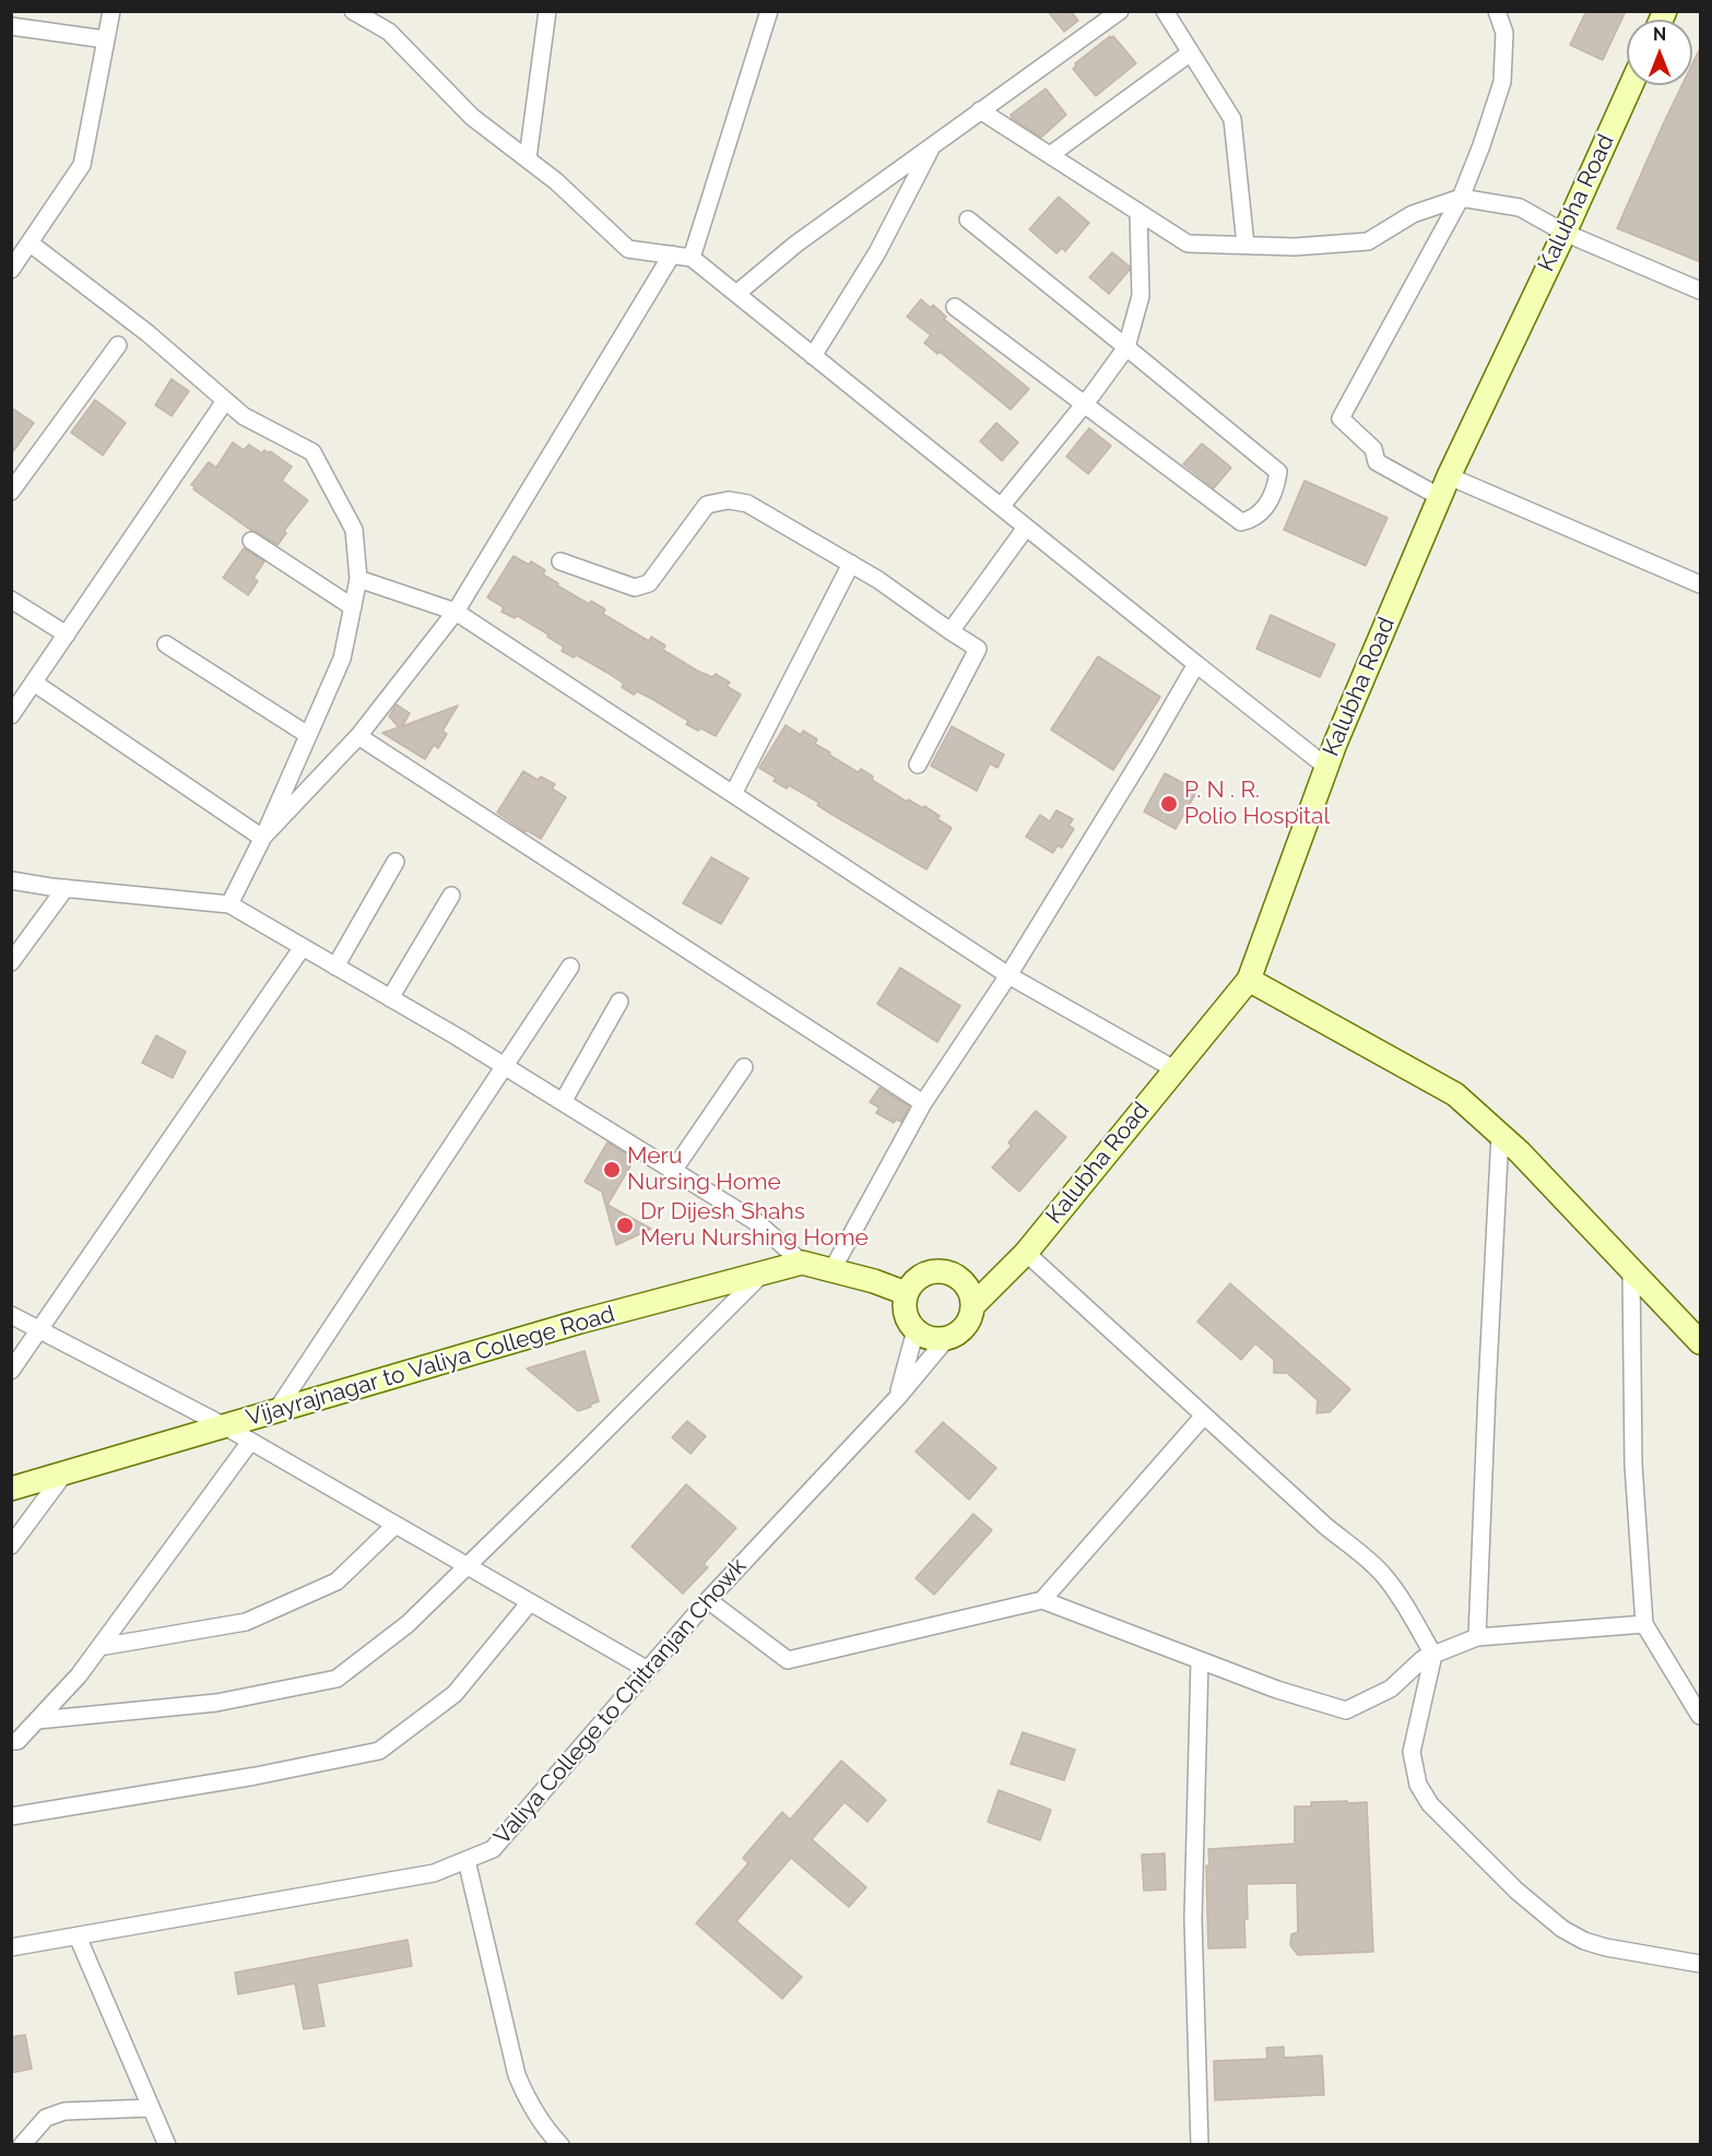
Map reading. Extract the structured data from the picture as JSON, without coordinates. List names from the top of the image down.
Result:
{
  "streets": {
    "street": ["Kalubha Road", "Vijayrajnagar to Valiya College Road", "Valiya College to Chitranjan Chowk"]
  },
  "crossings": [
    ["Kalubha Road", "Vijayrajnagar to Valiya College Road"],
    ["Kalubha Road", "Valiya College to Chitranjan Chowk"],
    ["Vijayrajnagar to Valiya College Road", "Valiya College to Chitranjan Chowk"]
  ],
  "places": ["P. N . R. Polio Hospital", "Meru Nursing Home", "Dr Dijesh Shahs Meru Nurshing Home"],
  "north": "top"
}
